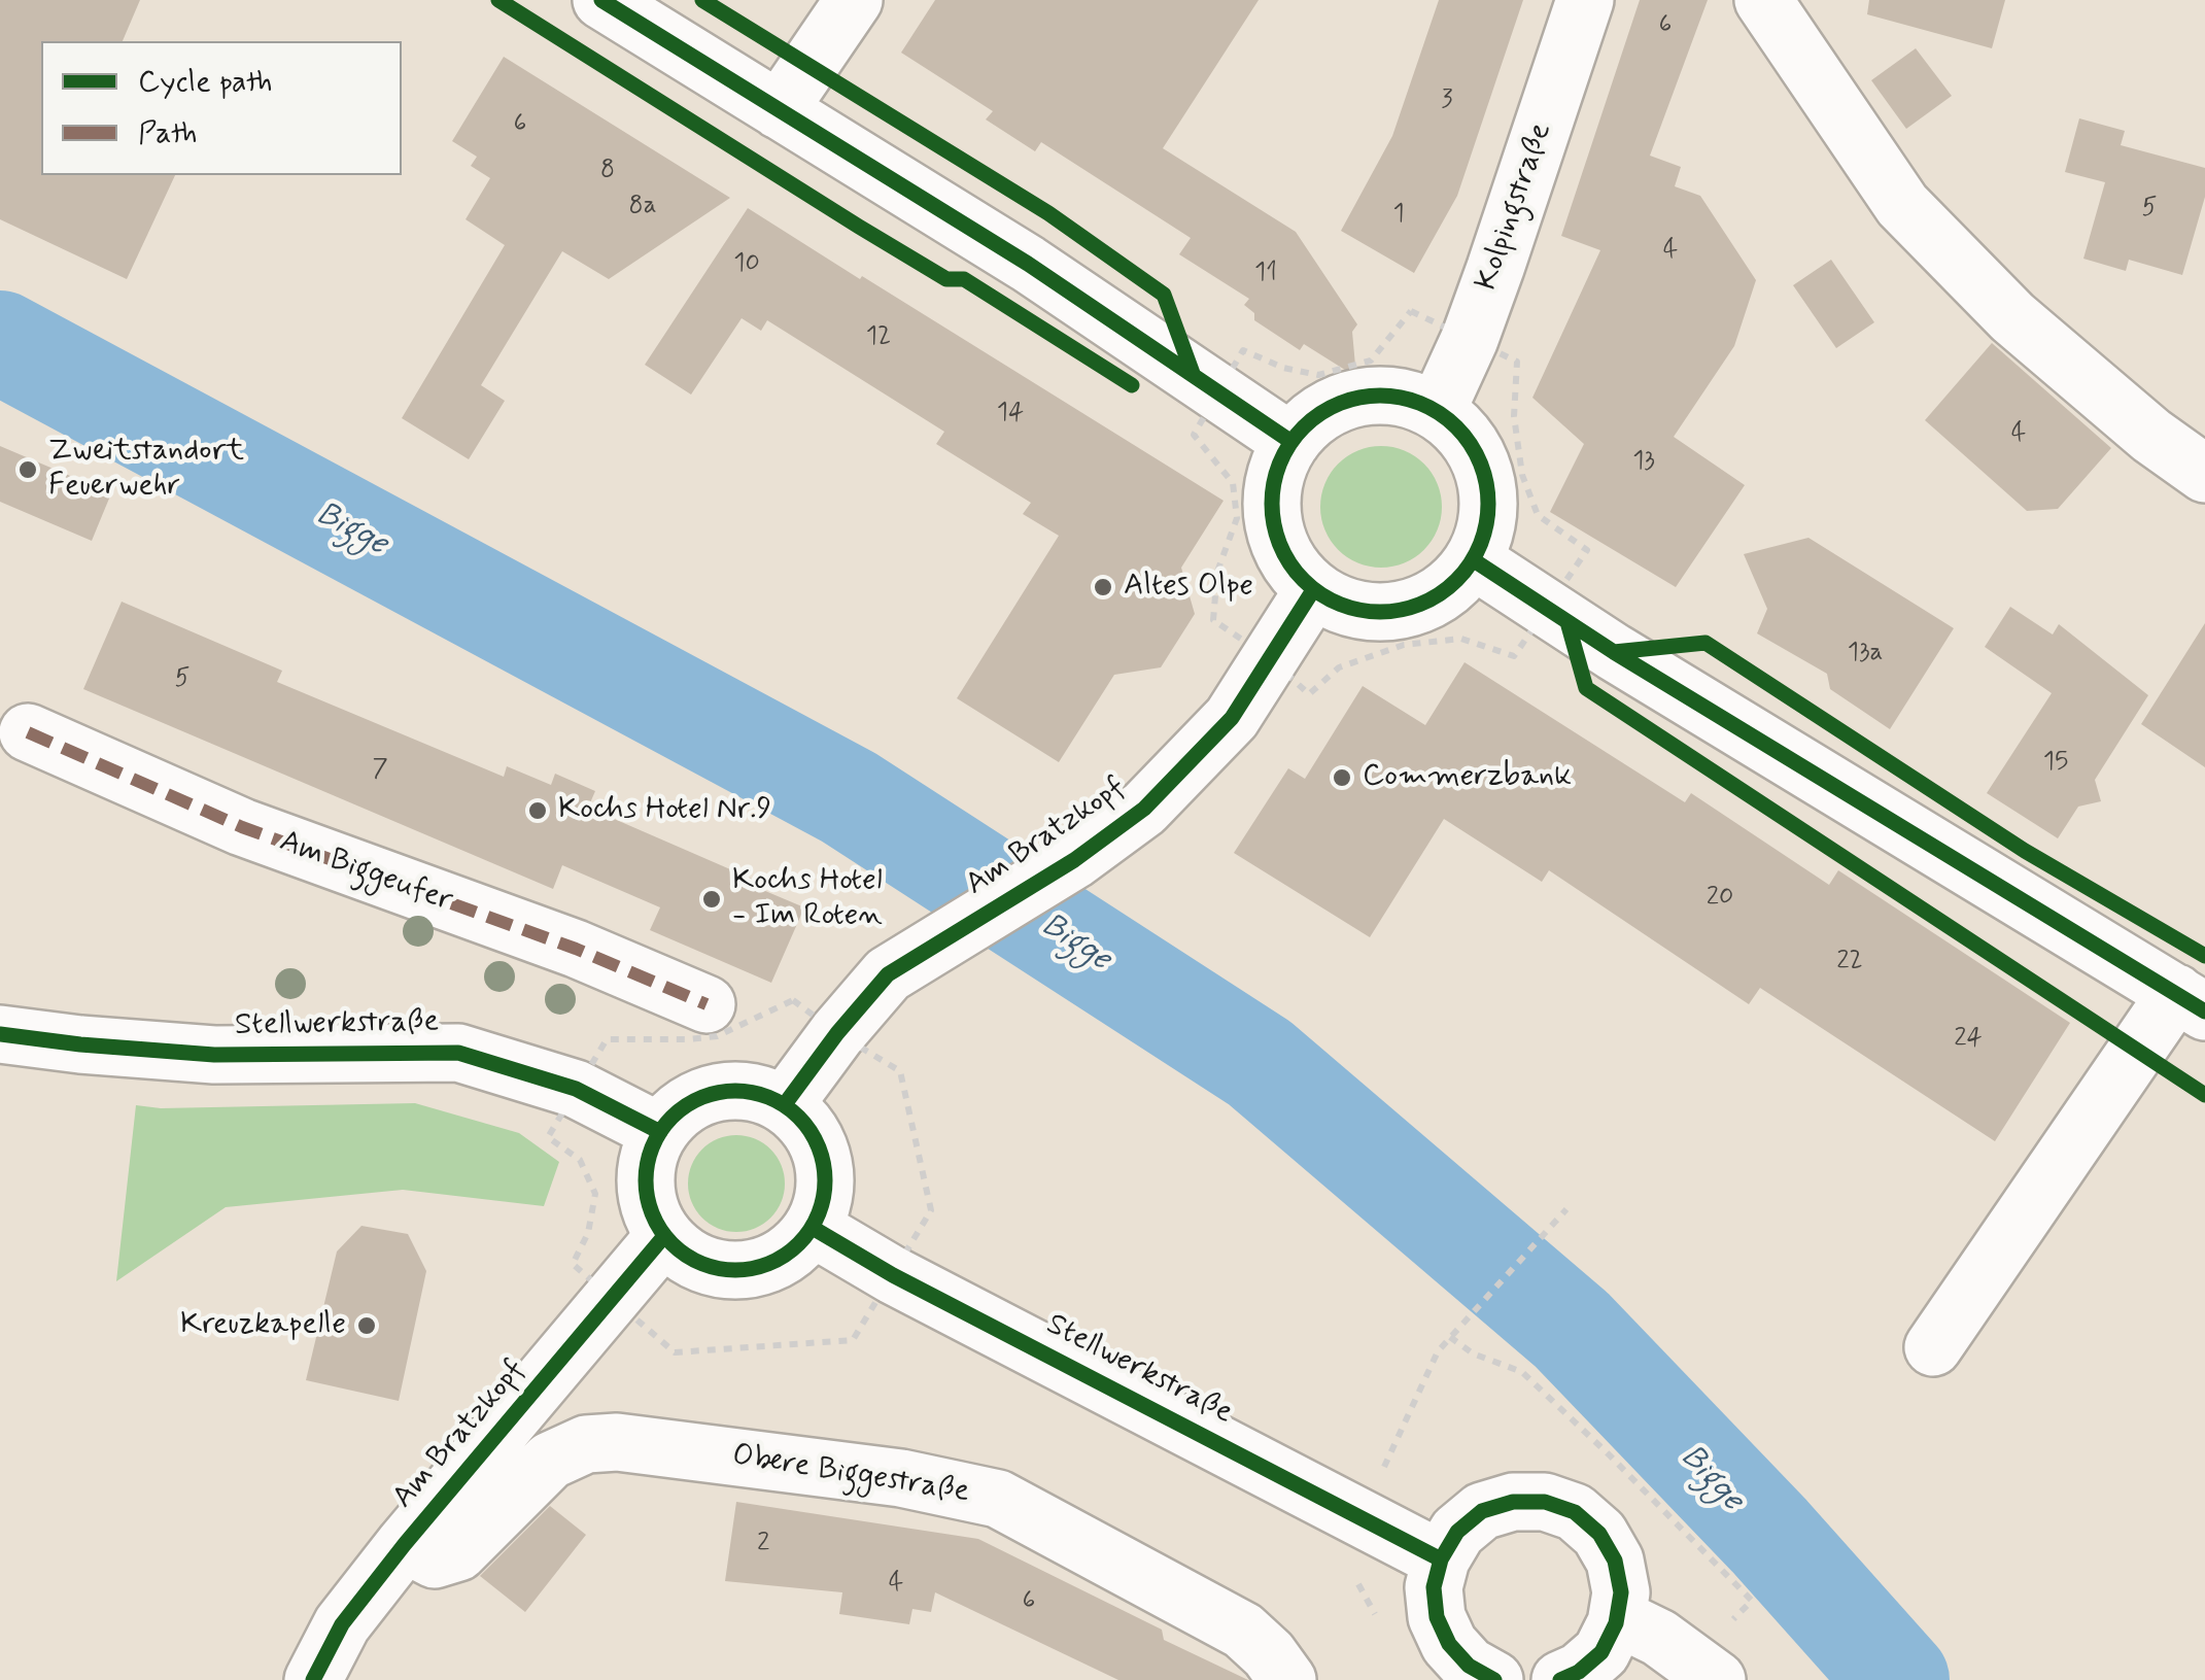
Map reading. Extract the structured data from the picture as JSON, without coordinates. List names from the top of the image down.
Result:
{
  "streets": {
    "street": [
      "Kolpingstraße",
      "Am Bratzkopf",
      "Am Biggeufer",
      "Stellwerkstraße",
      "Obere Biggestraße"
    ]
  },
  "crossings": [
    ["Kolpingstraße", "Am Bratzkopf"],
    ["Am Bratzkopf", "Stellwerkstraße"],
    ["Am Bratzkopf", "Obere Biggestraße"]
  ],
  "water": ["Bigge"],
  "places": [
    "Zweitstandort Feuerwehr",
    "Altes Olpe",
    "Commerzbank",
    "Kochs Hotel Nr.9",
    "Kochs Hotel - Im Roten",
    "Kreuzkapelle"
  ],
  "house_numbers": [
    "6",
    "3",
    "6",
    "8",
    "8a",
    "5",
    "1",
    "4",
    "10",
    "11",
    "12",
    "14",
    "4",
    "13",
    "13a",
    "5",
    "15",
    "7",
    "20",
    "22",
    "24",
    "2",
    "4",
    "6"
  ],
  "legend": ["Cycle path", "Path"]
}
